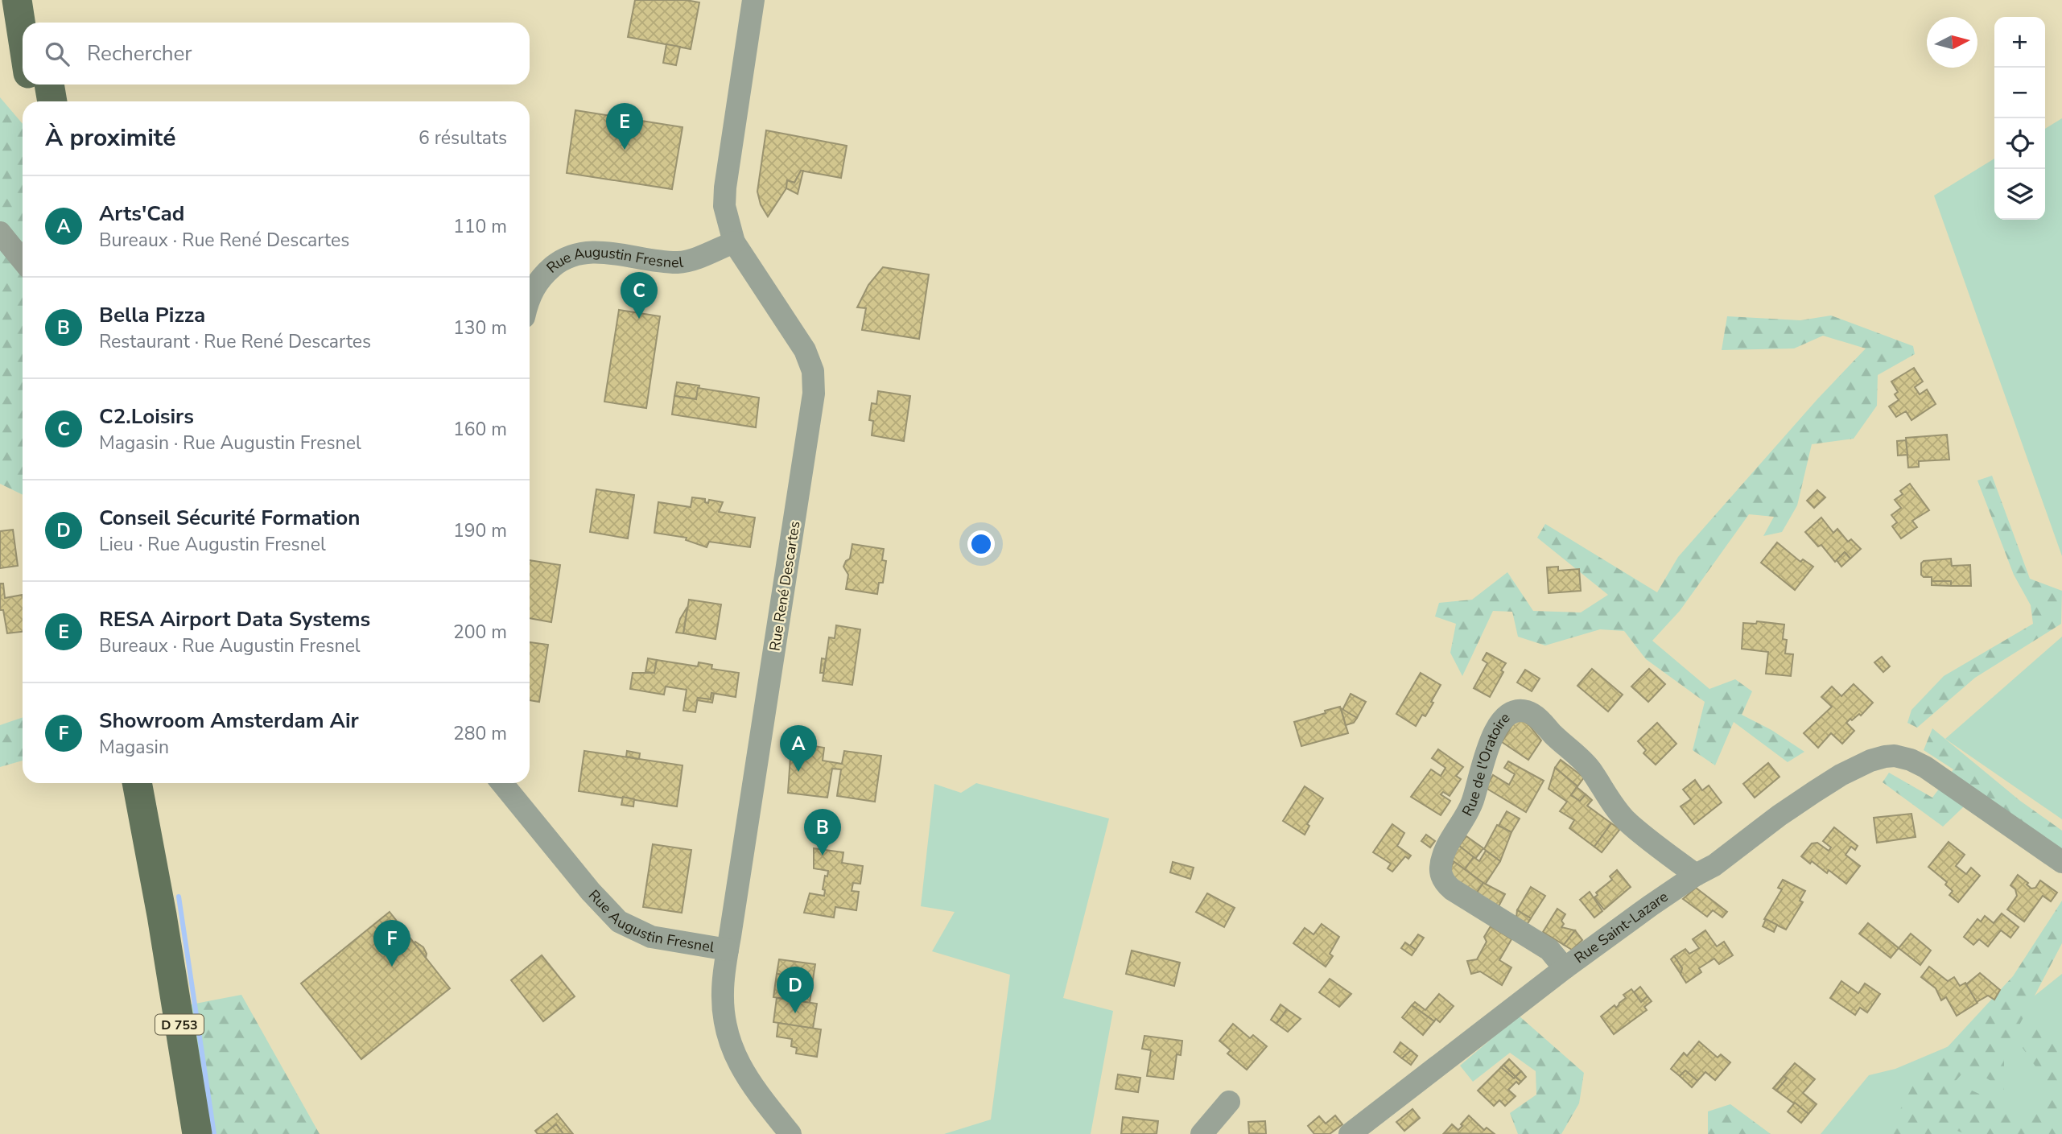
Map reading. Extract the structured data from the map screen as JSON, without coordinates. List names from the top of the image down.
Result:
{
  "streets": {
    "main road": ["D 753"],
    "street": [
      "Rue Augustin Fresnel",
      "Rue René Descartes",
      "Rue de l'Oratoire",
      "Rue Saint-Lazare"
    ]
  },
  "crossings": [
    ["Rue Augustin Fresnel", "Rue René Descartes"],
    ["Rue de l'Oratoire", "Rue Saint-Lazare"]
  ],
  "north": "right",
  "page": {
    "map_buttons": ["+", "−"],
    "search": "Rechercher",
    "heading": ["À proximité", "6 résultats"],
    "pins": [
      "E",
      "C",
      "A",
      "B",
      "F",
      "D"
    ],
    "list": [
      {
        "mark": "A",
        "name": "Arts'Cad",
        "note": "Bureaux · Rue René Descartes",
        "value": "110 m"
      },
      {
        "mark": "B",
        "name": "Bella Pizza",
        "note": "Restaurant · Rue René Descartes",
        "value": "130 m"
      },
      {
        "mark": "C",
        "name": "C2.Loisirs",
        "note": "Magasin · Rue Augustin Fresnel",
        "value": "160 m"
      },
      {
        "mark": "D",
        "name": "Conseil Sécurité Formation",
        "note": "Lieu · Rue Augustin Fresnel",
        "value": "190 m"
      },
      {
        "mark": "E",
        "name": "RESA Airport Data Systems",
        "note": "Bureaux · Rue Augustin Fresnel",
        "value": "200 m"
      },
      {
        "mark": "F",
        "name": "Showroom Amsterdam Air",
        "note": "Magasin",
        "value": "280 m"
      }
    ]
  }
}
